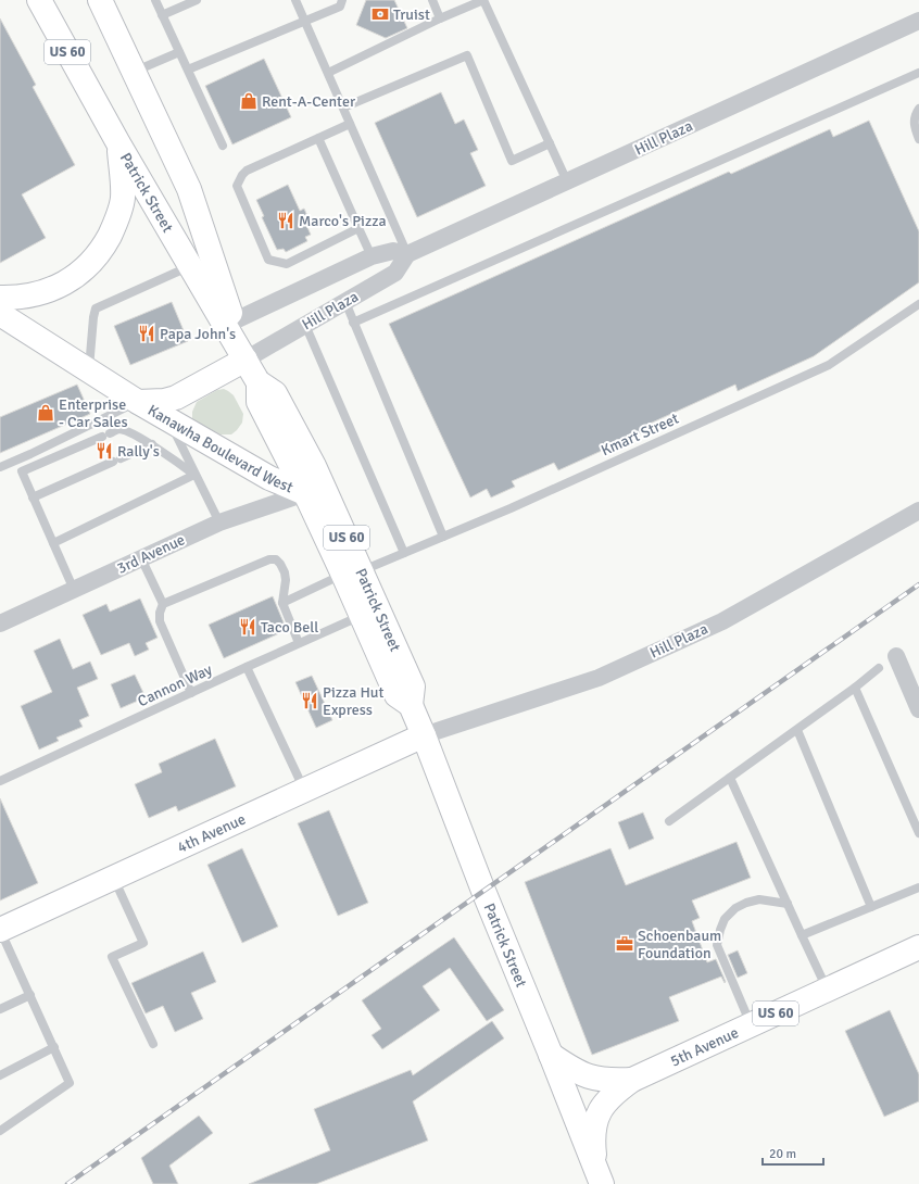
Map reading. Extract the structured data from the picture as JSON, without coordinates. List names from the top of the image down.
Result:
{
  "streets": {
    "main road": [
      "US 60",
      "Patrick Street",
      "Kanawha Boulevard West",
      "4th Avenue",
      "5th Avenue"
    ],
    "street": ["Hill Plaza", "3rd Avenue"],
    "lane": ["Kmart Street", "Cannon Way"]
  },
  "crossings": [
    ["US 60", "Patrick Street"],
    ["US 60", "5th Avenue"],
    ["Hill Plaza", "Patrick Street"],
    ["Hill Plaza", "Kanawha Boulevard West"],
    ["Hill Plaza", "4th Avenue"],
    ["Patrick Street", "Kmart Street"],
    ["Patrick Street", "Kanawha Boulevard West"],
    ["Patrick Street", "3rd Avenue"],
    ["Patrick Street", "Cannon Way"],
    ["Patrick Street", "4th Avenue"],
    ["Kanawha Boulevard West", "3rd Avenue"]
  ],
  "places": {
    "bank": ["Truist"],
    "shop": ["Rent-A-Center", "Enterprise - Car Sales"],
    "restaurant": [
      "Marco's Pizza",
      "Papa John's",
      "Rally's",
      "Taco Bell",
      "Pizza Hut Express"
    ],
    "office": ["Schoenbaum Foundation"]
  },
  "scale_bar": "20 m"
}
